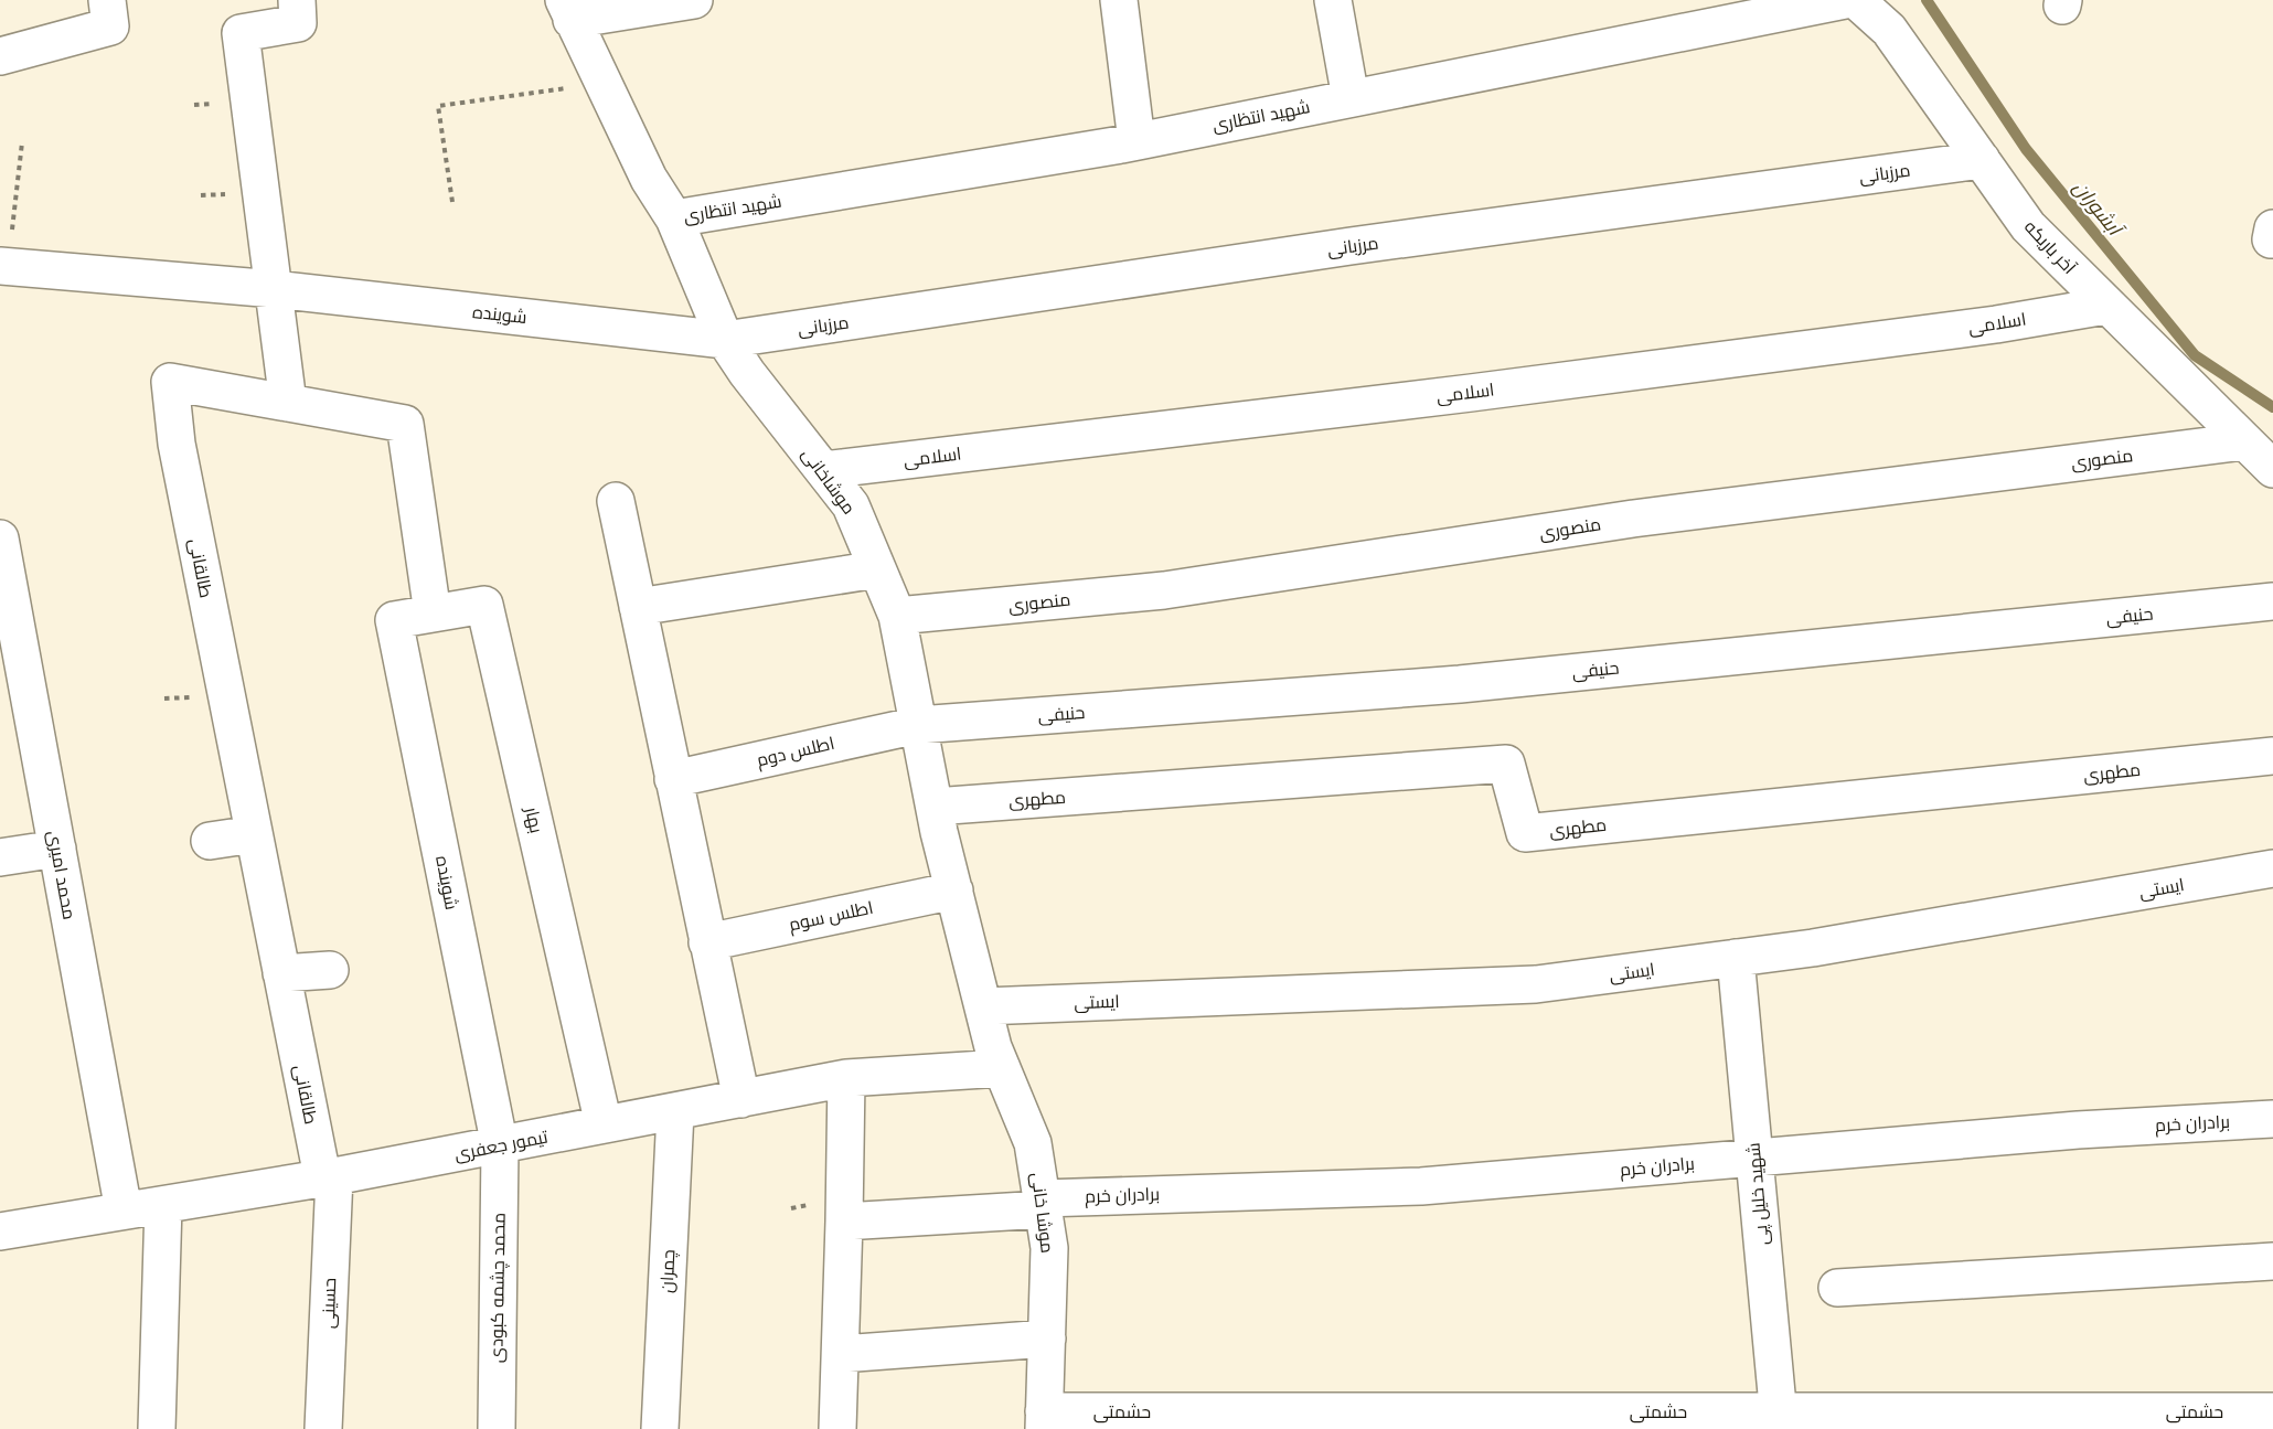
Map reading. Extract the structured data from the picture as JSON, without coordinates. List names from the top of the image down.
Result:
{
  "streets": {
    "street": [
      "شهید انتظاری",
      "مرزبانی",
      "آخر باریکه",
      "شوینده",
      "اسلامی",
      "منصوری",
      "موشاخانی",
      "طالقانی",
      "حنیفی",
      "اطلس دوم",
      "مطهری",
      "بهار",
      "محمد امیری",
      "ایستی",
      "اطلس سوم",
      "برادران خرم",
      "تیمور جعفری",
      "شهید خلیل پی",
      "موشا خانی",
      "چمران",
      "محمد چشمه کبودی",
      "حسینی",
      "حشمتی"
    ]
  },
  "crossings": [
    ["شهید انتظاری", "موشاخانی"],
    ["مرزبانی", "آخر باریکه"],
    ["مرزبانی", "شوینده"],
    ["مرزبانی", "موشاخانی"],
    ["آخر باریکه", "اسلامی"],
    ["آخر باریکه", "منصوری"],
    ["شوینده", "موشاخانی"],
    ["شوینده", "بهار"],
    ["شوینده", "تیمور جعفری"],
    ["شوینده", "محمد چشمه کبودی"],
    ["اسلامی", "موشاخانی"],
    ["منصوری", "موشاخانی"],
    ["موشاخانی", "حنیفی"],
    ["موشاخانی", "اطلس دوم"],
    ["موشاخانی", "مطهری"],
    ["موشاخانی", "ایستی"],
    ["موشاخانی", "اطلس سوم"],
    ["موشاخانی", "موشا خانی"],
    ["طالقانی", "بهار"],
    ["طالقانی", "تیمور جعفری"],
    ["طالقانی", "حسینی"],
    ["حنیفی", "اطلس دوم"],
    ["بهار", "تیمور جعفری"],
    ["محمد امیری", "تیمور جعفری"],
    ["ایستی", "شهید خلیل پی"],
    ["ایستی", "موشا خانی"],
    ["برادران خرم", "شهید خلیل پی"],
    ["برادران خرم", "موشا خانی"],
    ["تیمور جعفری", "موشا خانی"],
    ["تیمور جعفری", "چمران"],
    ["تیمور جعفری", "محمد چشمه کبودی"],
    ["تیمور جعفری", "حسینی"],
    ["شهید خلیل پی", "حشمتی"],
    ["موشا خانی", "حشمتی"]
  ],
  "water": ["آبشوران"]
}
